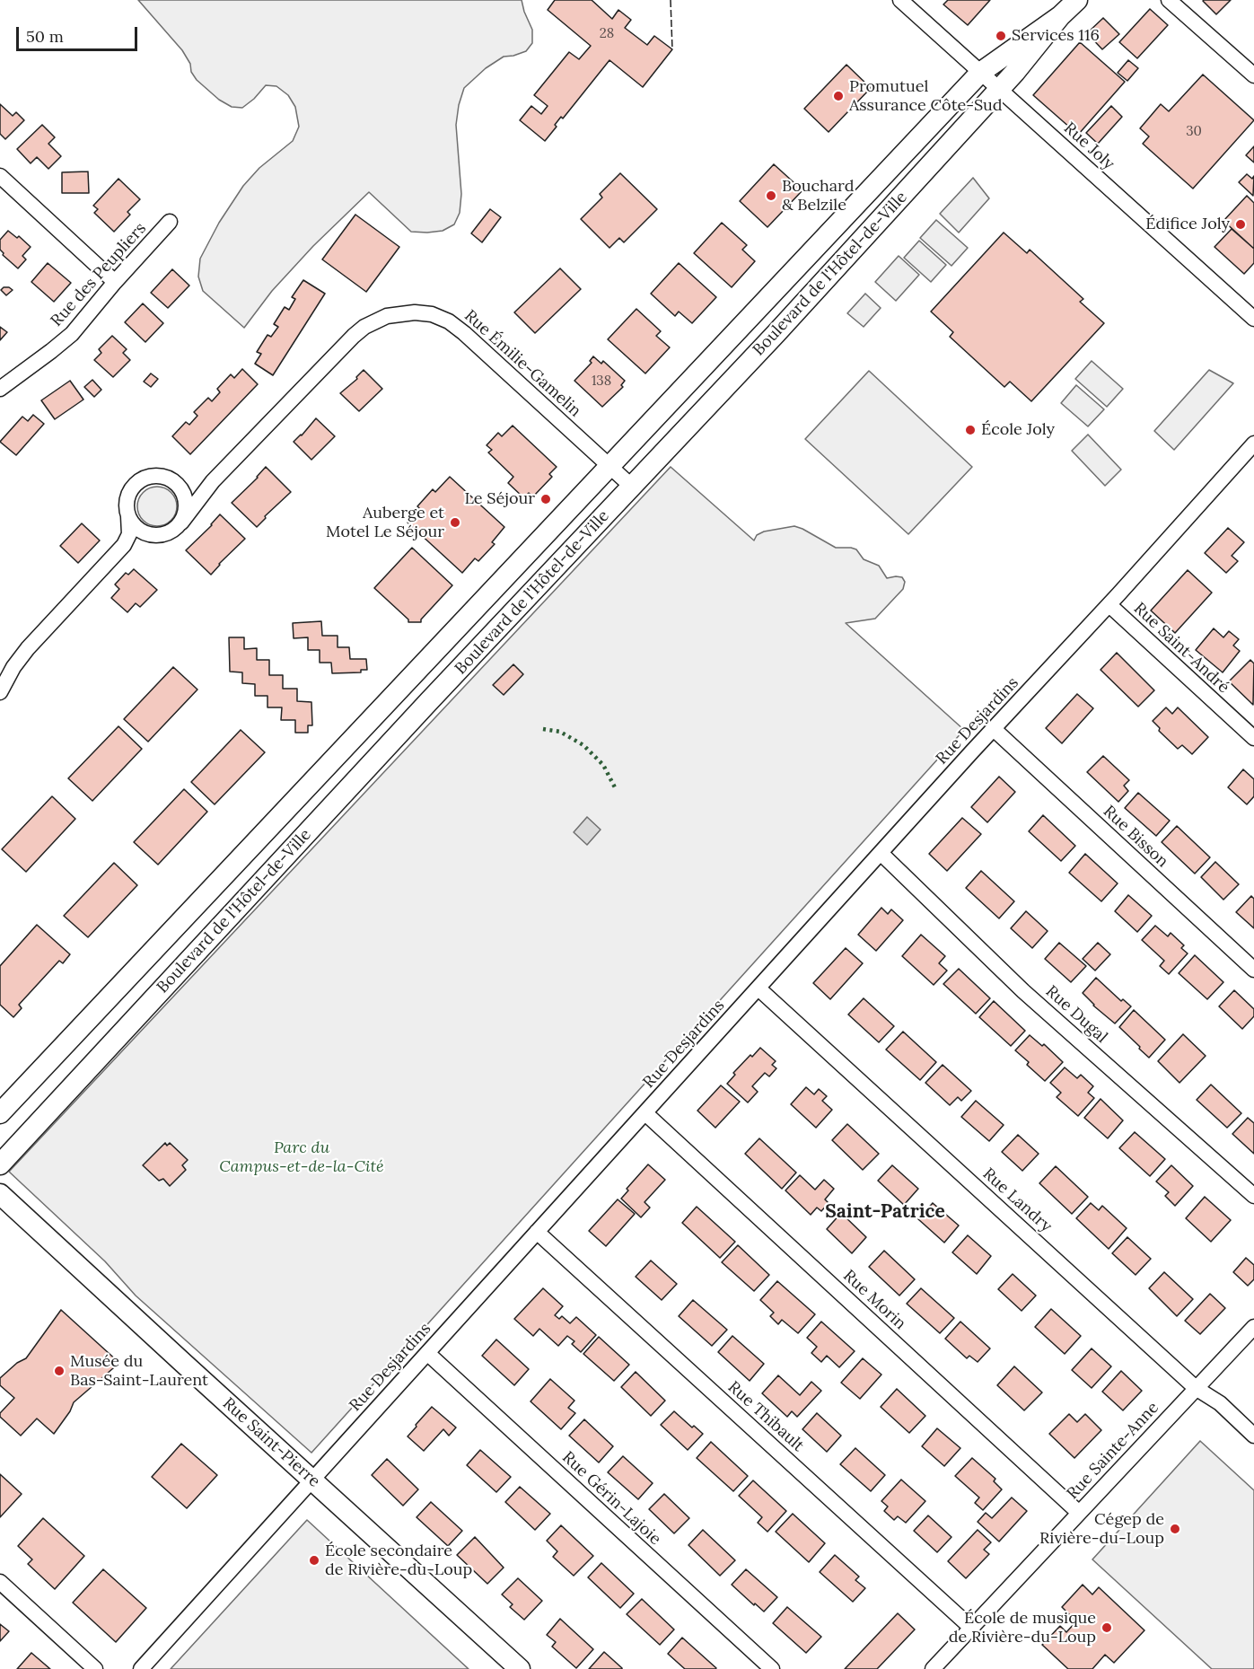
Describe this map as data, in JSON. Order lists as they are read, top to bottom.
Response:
{
  "streets": {
    "main road": ["Boulevard de l'Hôtel-de-Ville", "Rue Saint-Pierre"],
    "street": [
      "Rue Joly",
      "Rue des Peupliers",
      "Rue Émilie-Gamelin",
      "Rue Saint-André",
      "Rue Desjardins",
      "Rue Bisson",
      "Rue Dugal",
      "Rue Landry",
      "Rue Morin",
      "Rue Thibault",
      "Rue Sainte-Anne",
      "Rue Gérin-Lajoie"
    ]
  },
  "crossings": [
    ["Rue Joly", "Boulevard de l'Hôtel-de-Ville"],
    ["Boulevard de l'Hôtel-de-Ville", "Rue Émilie-Gamelin"],
    ["Rue Saint-André", "Rue Desjardins"],
    ["Rue Desjardins", "Rue Bisson"],
    ["Rue Desjardins", "Rue Dugal"],
    ["Rue Desjardins", "Rue Landry"],
    ["Rue Desjardins", "Rue Morin"],
    ["Rue Desjardins", "Rue Thibault"],
    ["Rue Desjardins", "Rue Saint-Pierre"],
    ["Rue Desjardins", "Rue Gérin-Lajoie"],
    ["Rue Landry", "Rue Sainte-Anne"],
    ["Rue Morin", "Rue Sainte-Anne"],
    ["Rue Thibault", "Rue Sainte-Anne"]
  ],
  "districts": ["Saint-Patrice"],
  "parks": ["Parc du Campus-et-de-la-Cité"],
  "places": [
    "Services 116",
    "Promutuel Assurance Côte-Sud",
    "Bouchard & Belzile",
    "Édifice Joly",
    "École Joly",
    "Le Séjour",
    "Auberge et Motel Le Séjour",
    "Musée du Bas-Saint-Laurent",
    "Cégep de Rivière-du-Loup",
    "École secondaire de Rivière-du-Loup",
    "École de musique de Rivière-du-Loup"
  ],
  "house_numbers": ["28", "30", "138"],
  "scale_bar": "50 m"
}
